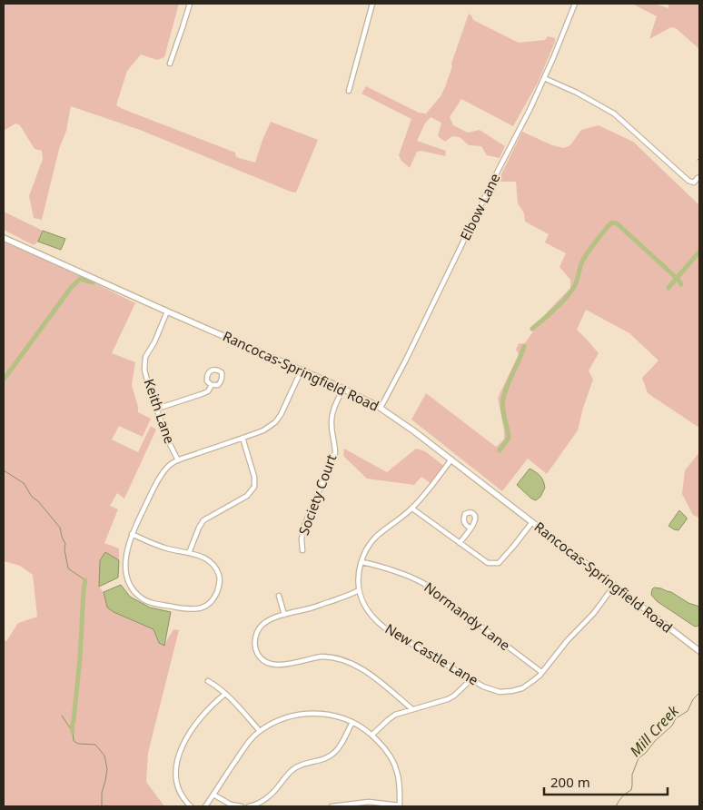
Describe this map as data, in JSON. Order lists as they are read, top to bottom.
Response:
{
  "streets": {
    "main road": ["Rancocas-Springfield Road"],
    "street": [
      "Elbow Lane",
      "Keith Lane",
      "Society Court",
      "Normandy Lane",
      "New Castle Lane"
    ]
  },
  "crossings": [
    ["Elbow Lane", "Rancocas-Springfield Road"],
    ["Rancocas-Springfield Road", "Keith Lane"],
    ["Rancocas-Springfield Road", "Society Court"],
    ["Rancocas-Springfield Road", "New Castle Lane"],
    ["Normandy Lane", "New Castle Lane"]
  ],
  "water": ["Mill Creek"],
  "scale_bar": "200 m"
}
